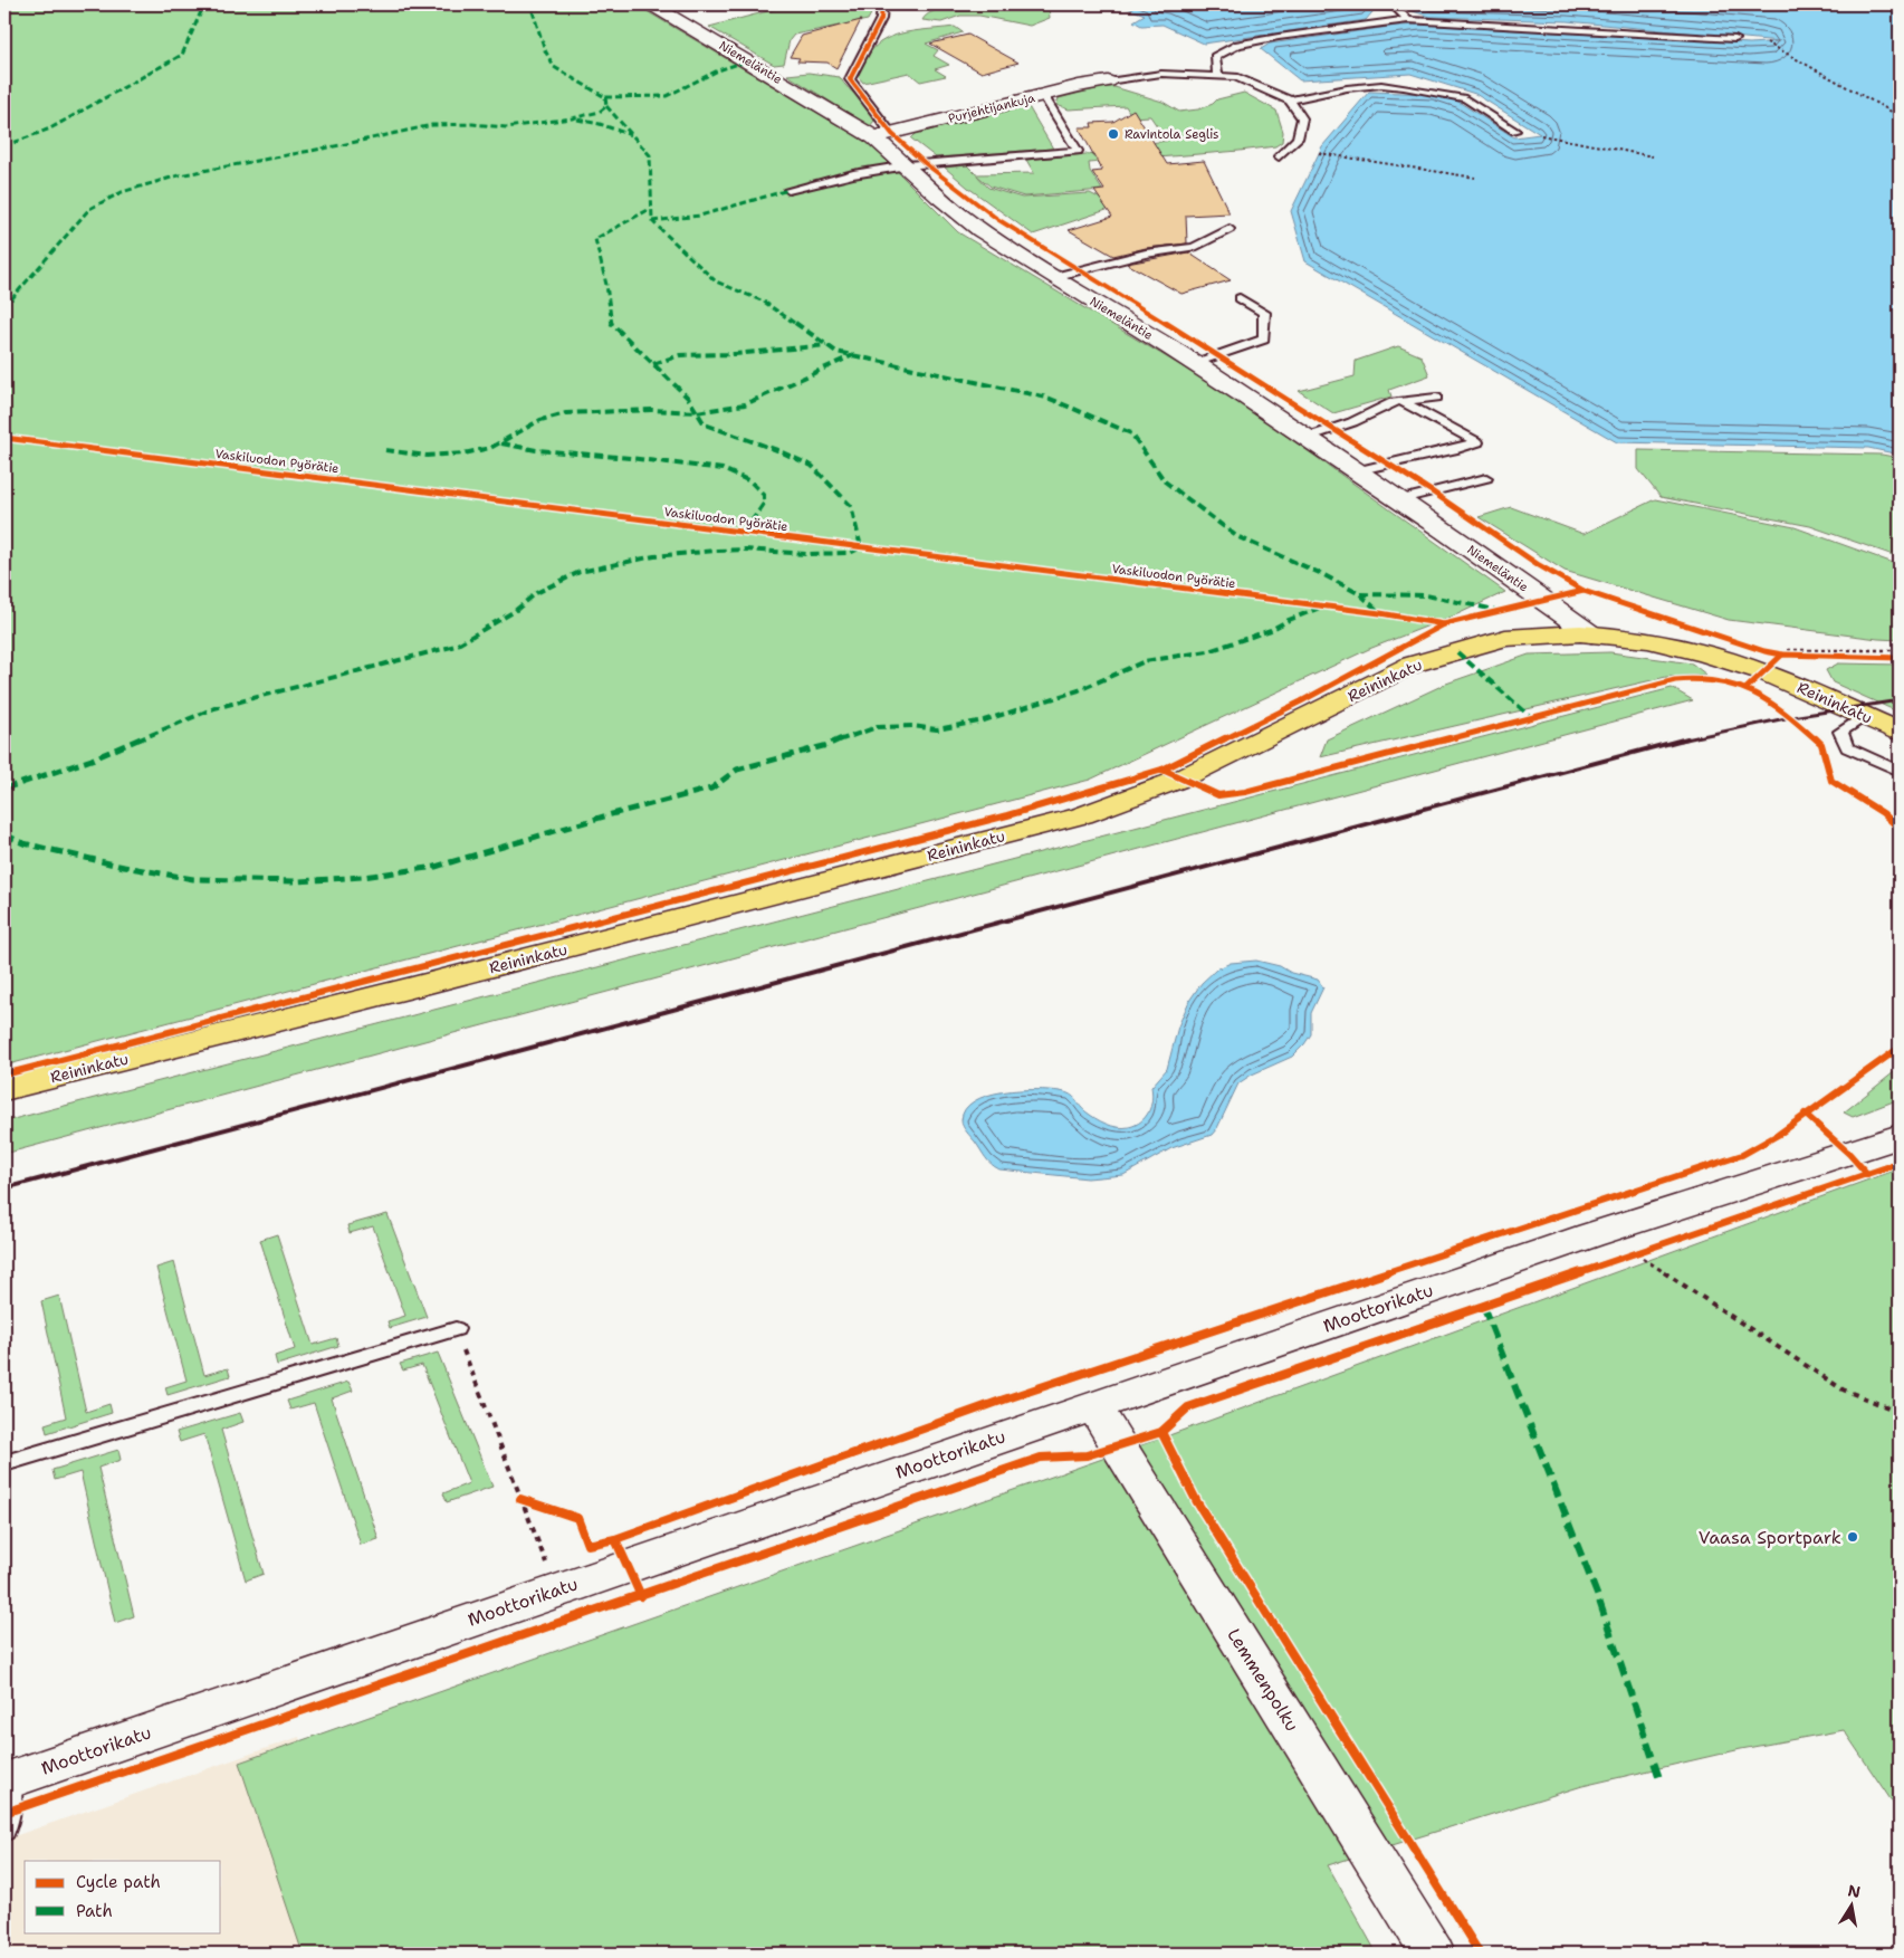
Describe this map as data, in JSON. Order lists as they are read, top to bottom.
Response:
{
  "streets": {
    "main road": ["Reininkatu"],
    "street": [
      "Niemeläntie",
      "Purjehtijankuja",
      "Moottorikatu",
      "Lemmenpolku"
    ],
    "cycle path": ["Vaskiluodon Pyörätie"]
  },
  "crossings": [
    ["Niemeläntie", "Purjehtijankuja"],
    ["Niemeläntie", "Reininkatu"],
    ["Moottorikatu", "Lemmenpolku"]
  ],
  "places": ["Ravintola Seglis", "Vaasa Sportpark"],
  "legend": ["Cycle path", "Path"],
  "north": "top"
}
